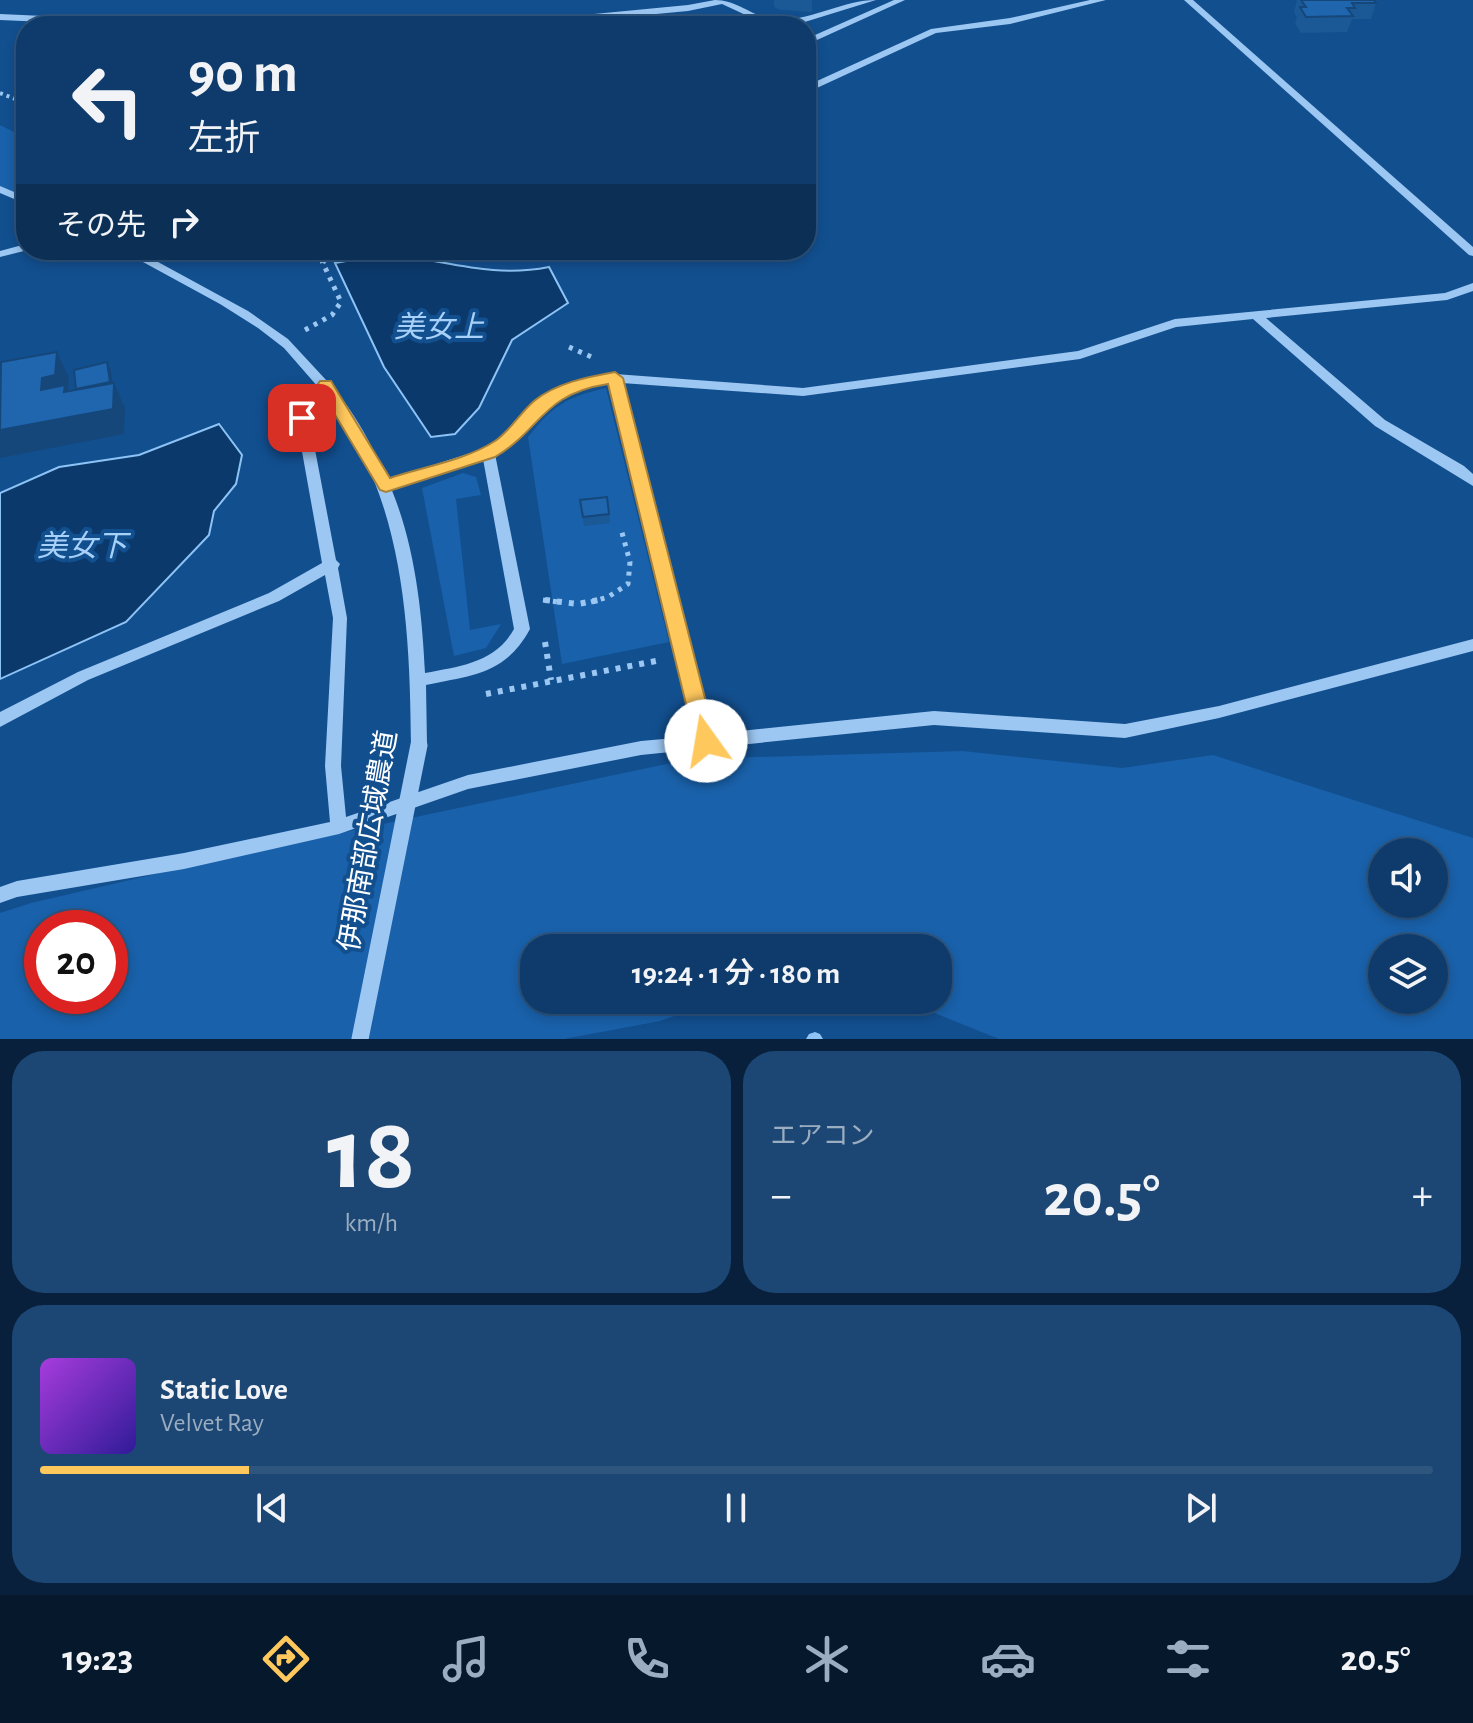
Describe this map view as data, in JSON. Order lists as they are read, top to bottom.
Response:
{
  "streets": {
    "street": ["伊那南部広域農道"]
  },
  "water": ["美女上", "美女下"],
  "page": {
    "turn": ["90 m", "左折"],
    "then": "その先",
    "limit": "20",
    "trip": "19:24 · 1 分 · 180 m",
    "tile": [
      ["18", "km/h"],
      "エアコン"
    ],
    "heat": ["−", "20.5°", "+"],
    "song": ["Static Love", "Velvet Ray"],
    "tabs": ["19:23", "20.5°"]
  }
}
